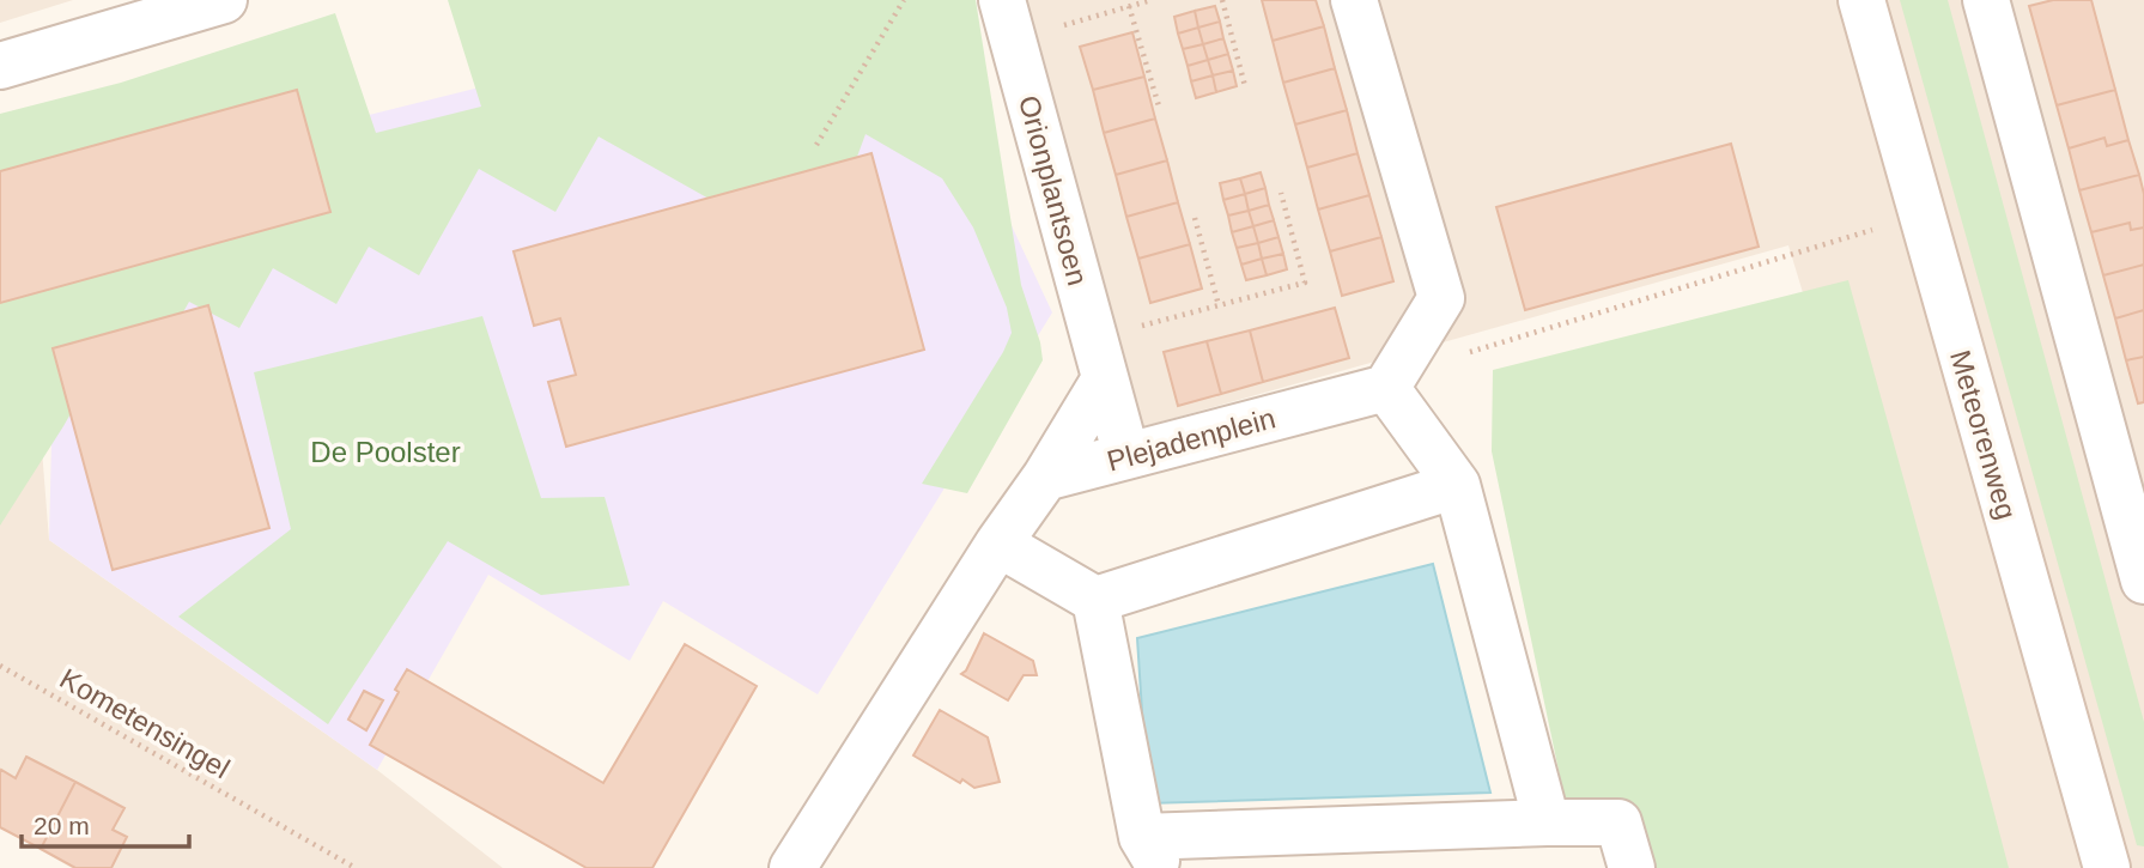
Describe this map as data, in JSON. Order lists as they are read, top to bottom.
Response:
{
  "streets": {
    "street": ["Orionplantsoen", "Meteorenweg", "Plejadenplein"],
    "path": ["Kometensingel"]
  },
  "crossings": [
    ["Orionplantsoen", "Plejadenplein"]
  ],
  "parks": ["De Poolster"],
  "scale_bar": "20 m"
}
